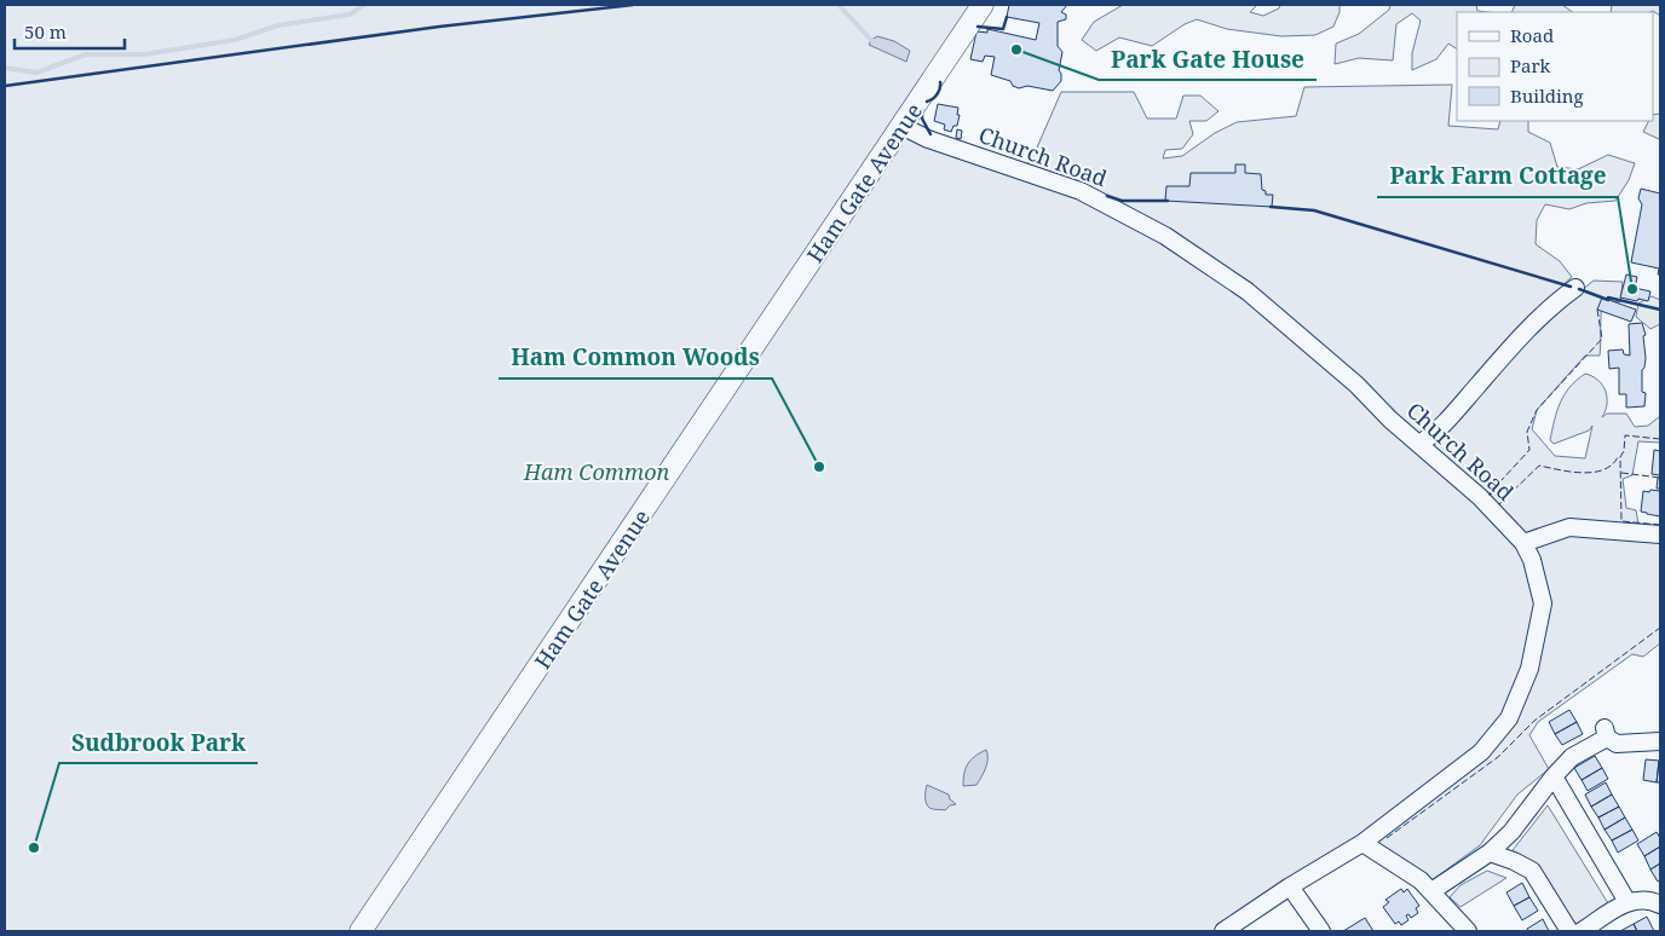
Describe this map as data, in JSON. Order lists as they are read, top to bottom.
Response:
{
  "streets": {
    "main road": ["Ham Gate Avenue"],
    "street": ["Church Road"]
  },
  "crossings": [
    ["Church Road", "Ham Gate Avenue"]
  ],
  "parks": ["Ham Common"],
  "places": [
    "Park Gate House",
    "Park Farm Cottage",
    "Ham Common Woods",
    "Sudbrook Park"
  ],
  "legend": ["Road", "Park", "Building"],
  "scale_bar": "50 m"
}
